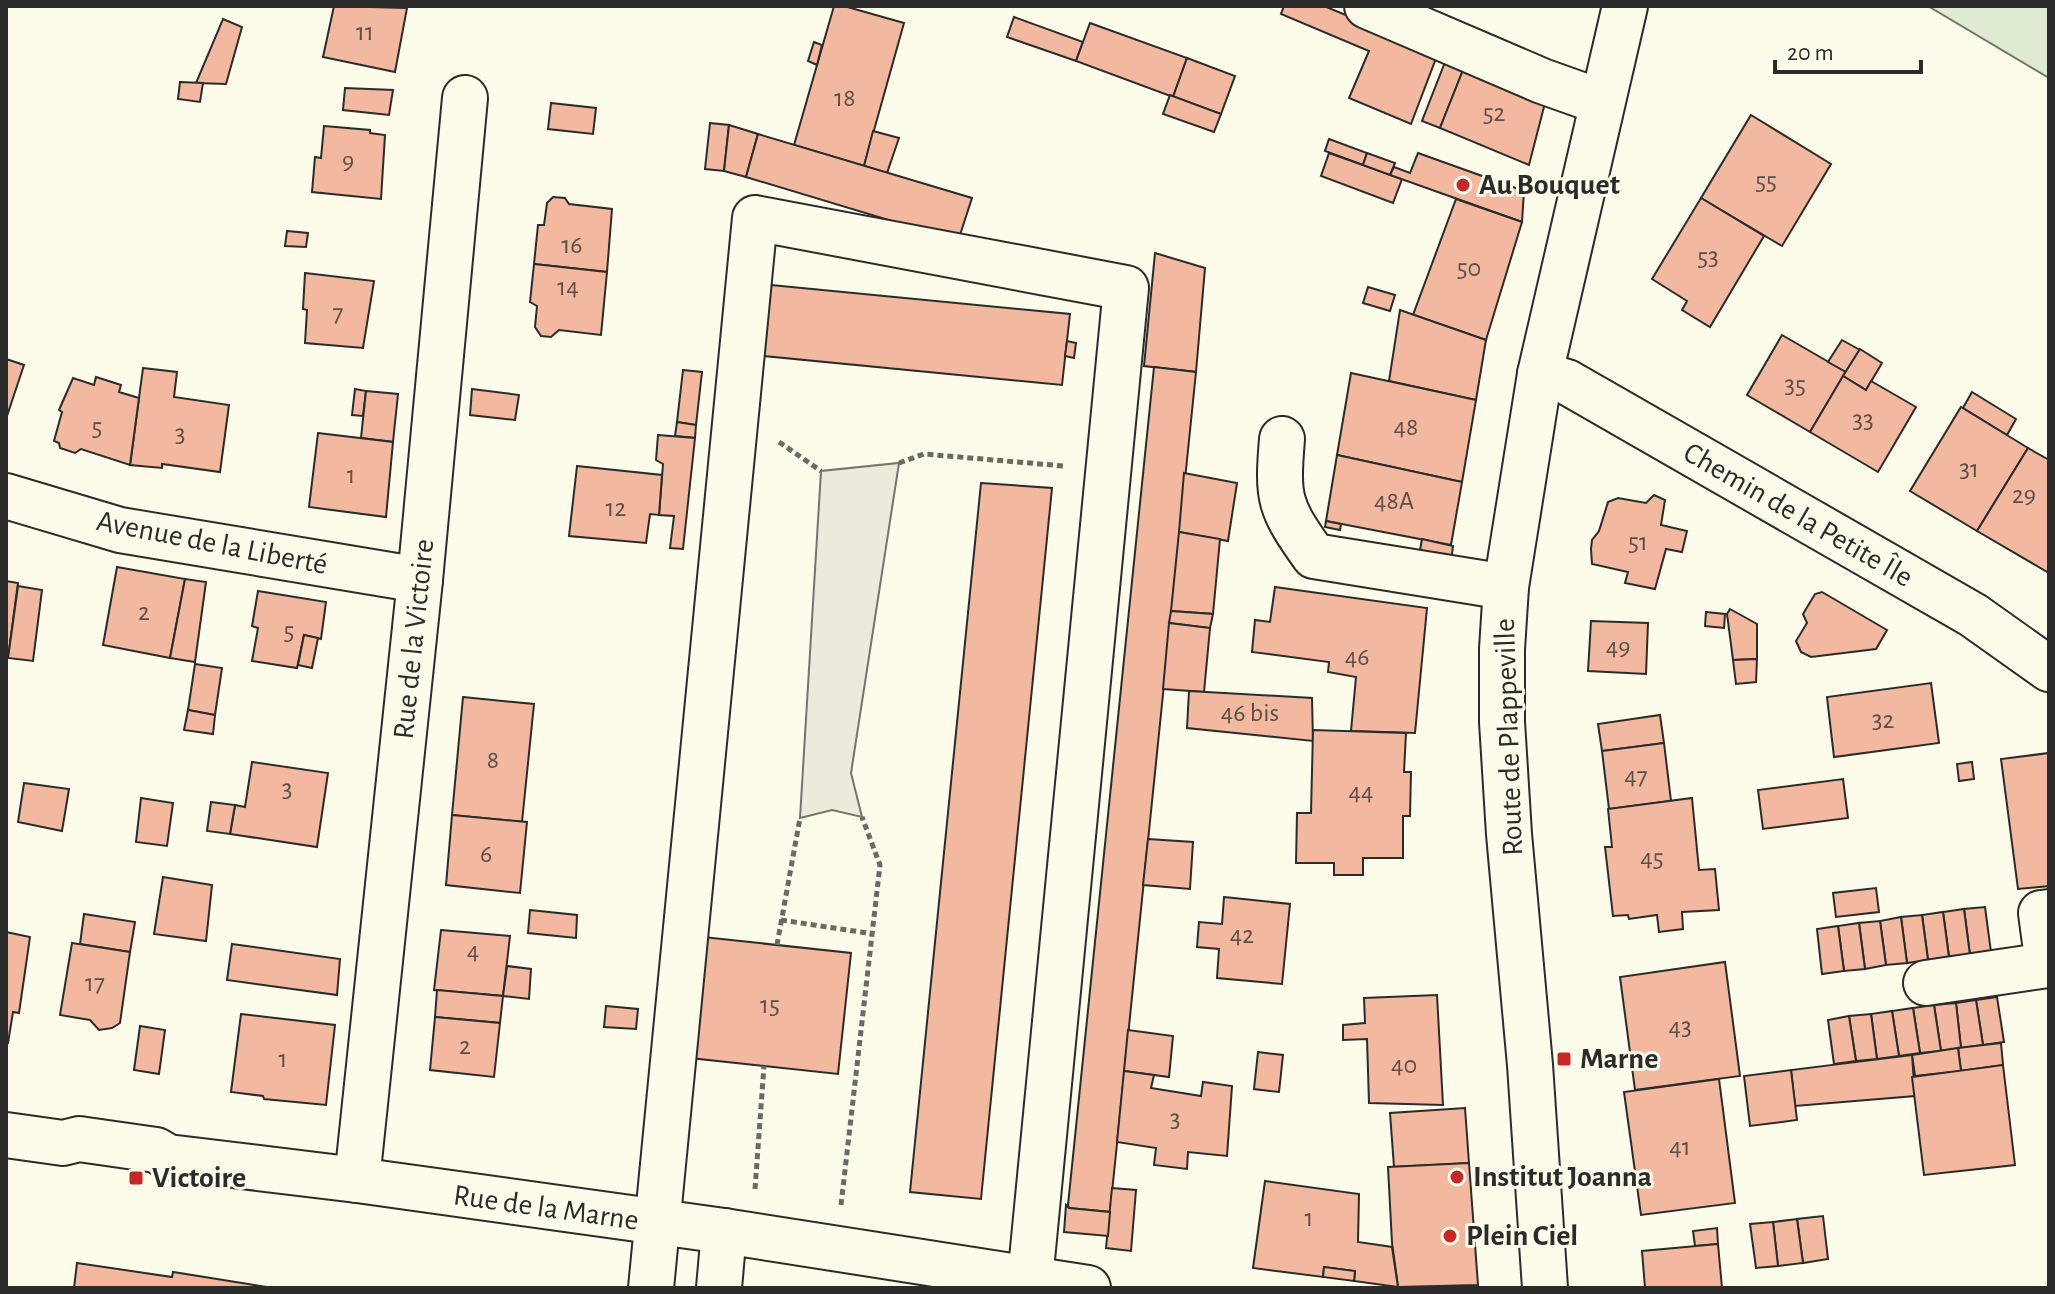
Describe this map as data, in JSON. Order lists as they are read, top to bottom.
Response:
{
  "streets": {
    "street": [
      "Chemin de la Petite Île",
      "Avenue de la Liberté",
      "Rue de la Victoire",
      "Route de Plappeville",
      "Rue de la Marne"
    ]
  },
  "crossings": [
    ["Chemin de la Petite Île", "Route de Plappeville"],
    ["Avenue de la Liberté", "Rue de la Victoire"],
    ["Rue de la Victoire", "Rue de la Marne"]
  ],
  "places": {
    "other": ["Au Bouquet", "Institut Joanna", "Plein Ciel"],
    "transit": ["Marne", "Victoire"]
  },
  "house_numbers": [
    "11",
    "18",
    "52",
    "9",
    "55",
    "16",
    "53",
    "50",
    "14",
    "7",
    "35",
    "33",
    "5",
    "48",
    "3",
    "31",
    "1",
    "29",
    "48A",
    "12",
    "51",
    "2",
    "5",
    "49",
    "46",
    "46 bis",
    "32",
    "8",
    "47",
    "3",
    "44",
    "6",
    "45",
    "42",
    "4",
    "17",
    "15",
    "43",
    "2",
    "1",
    "40",
    "3",
    "41",
    "1"
  ],
  "scale_bar": "20 m"
}
